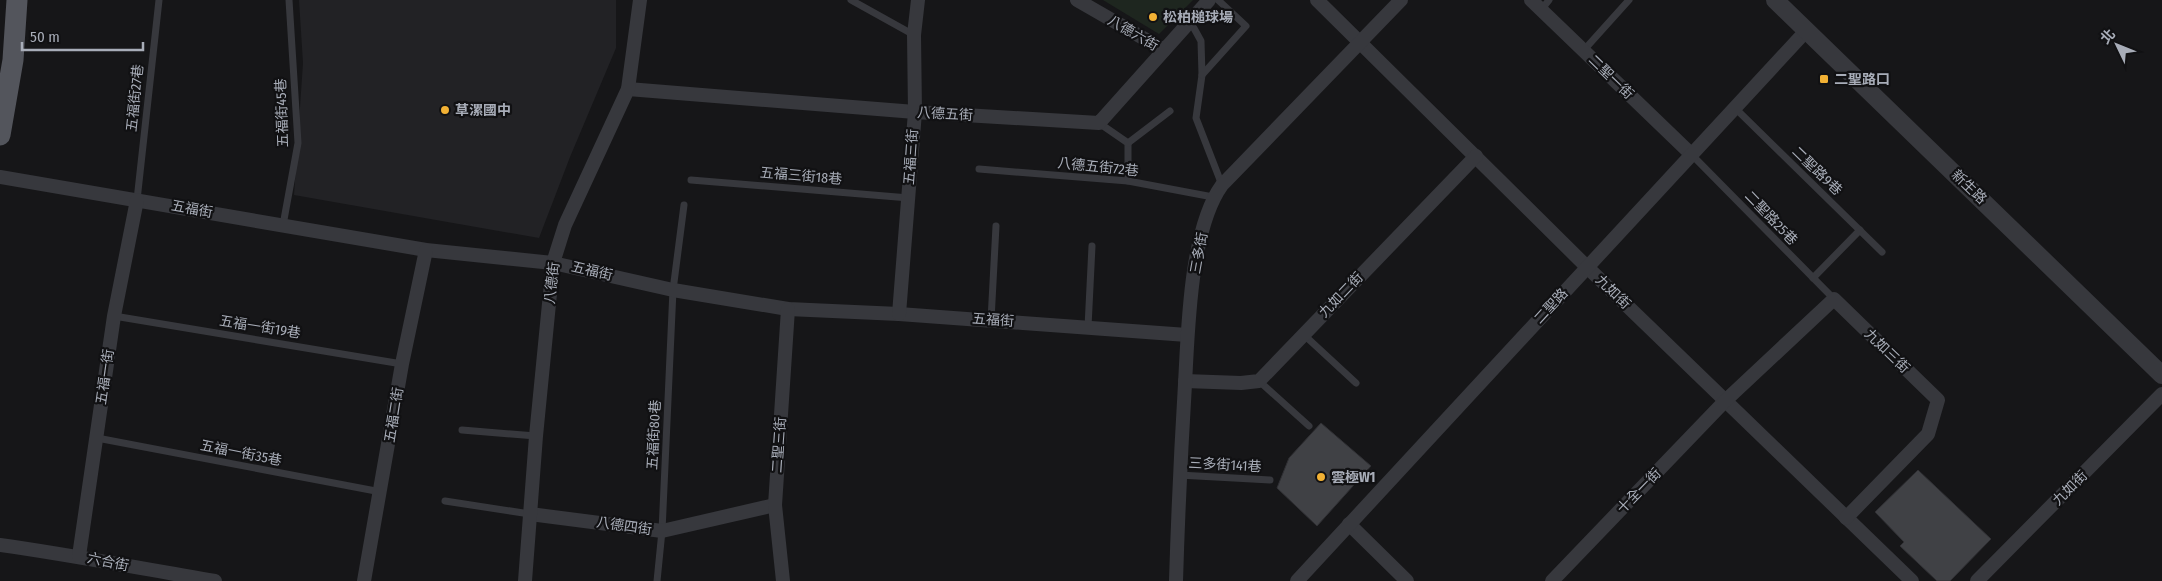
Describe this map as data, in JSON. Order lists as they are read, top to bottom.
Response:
{
  "streets": {
    "street": [
      "八德六街",
      "二聖一街",
      "八德五街",
      "五福三街",
      "新生路",
      "五福街",
      "三多街",
      "八德街",
      "九如街",
      "九如二街",
      "二聖路",
      "九如三街",
      "五福一街",
      "五福二街",
      "二聖三街",
      "十全一街",
      "八德四街",
      "六合街"
    ],
    "lane": [
      "五福街27巷",
      "五福街45巷",
      "八德五街72巷",
      "二聖路9巷",
      "五福三街18巷",
      "二聖路25巷",
      "五福一街19巷",
      "五福街80巷",
      "五福一街35巷",
      "三多街141巷"
    ]
  },
  "crossings": [
    ["二聖一街", "二聖路25巷"],
    ["二聖一街", "二聖路"],
    ["五福街27巷", "五福街"],
    ["五福街27巷", "五福一街"],
    ["五福街45巷", "五福街"],
    ["八德五街", "五福三街"],
    ["八德五街", "八德街"],
    ["五福三街", "五福三街18巷"],
    ["五福三街", "五福街"],
    ["八德五街72巷", "三多街"],
    ["二聖路9巷", "二聖路"],
    ["新生路", "二聖路"],
    ["五福街", "三多街"],
    ["五福街", "八德街"],
    ["五福街", "五福一街"],
    ["五福街", "五福二街"],
    ["五福街", "五福街80巷"],
    ["五福街", "二聖三街"],
    ["二聖路25巷", "二聖路"],
    ["二聖路25巷", "九如三街"],
    ["三多街", "九如街"],
    ["三多街", "三多街141巷"],
    ["八德街", "八德四街"],
    ["九如街", "九如二街"],
    ["九如街", "二聖路"],
    ["九如街", "九如三街"],
    ["九如街", "十全一街"],
    ["五福一街19巷", "五福一街"],
    ["五福一街19巷", "五福二街"],
    ["五福一街", "五福一街35巷"],
    ["五福一街", "六合街"],
    ["五福二街", "五福一街35巷"],
    ["五福街80巷", "八德四街"],
    ["二聖三街", "八德四街"]
  ],
  "places": {
    "other": ["松柏槌球場", "草漯國中", "雲極W1"],
    "transit": ["二聖路口"]
  },
  "scale_bar": "50 m",
  "north": "top left"
}
